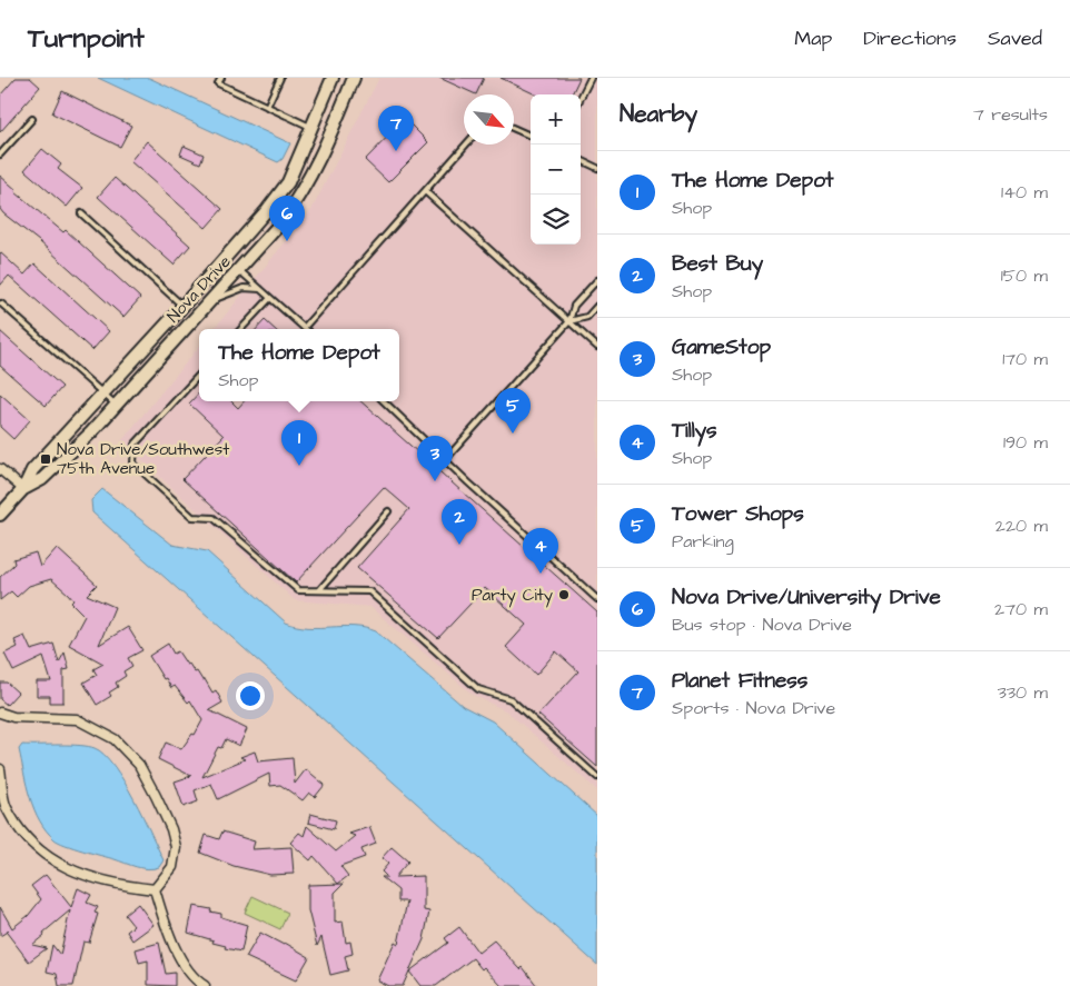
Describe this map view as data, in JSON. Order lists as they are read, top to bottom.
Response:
{
  "streets": {
    "street": ["Nova Drive"]
  },
  "places": {
    "transit": ["Nova Drive/Southwest 75th Avenue"],
    "other": ["Party City"]
  },
  "north": "bottom right",
  "page": {
    "header": "Turnpoint",
    "nav": ["Map", "Directions", "Saved"],
    "heading": ["Nearby", "7 results"],
    "map_buttons": ["+", "−"],
    "pins": [
      "7",
      "6",
      "5",
      "1",
      "3",
      "2",
      "4"
    ],
    "list": [
      {
        "mark": "1",
        "name": "The Home Depot",
        "note": "Shop",
        "value": "140 m"
      },
      {
        "mark": "2",
        "name": "Best Buy",
        "note": "Shop",
        "value": "150 m"
      },
      {
        "mark": "3",
        "name": "GameStop",
        "note": "Shop",
        "value": "170 m"
      },
      {
        "mark": "4",
        "name": "Tillys",
        "note": "Shop",
        "value": "190 m"
      },
      {
        "mark": "5",
        "name": "Tower Shops",
        "note": "Parking",
        "value": "220 m"
      },
      {
        "mark": "6",
        "name": "Nova Drive/University Drive",
        "note": "Bus stop · Nova Drive",
        "value": "270 m"
      },
      {
        "mark": "7",
        "name": "Planet Fitness",
        "note": "Sports · Nova Drive",
        "value": "330 m"
      }
    ],
    "popup": ["The Home Depot", "Shop"]
  }
}
